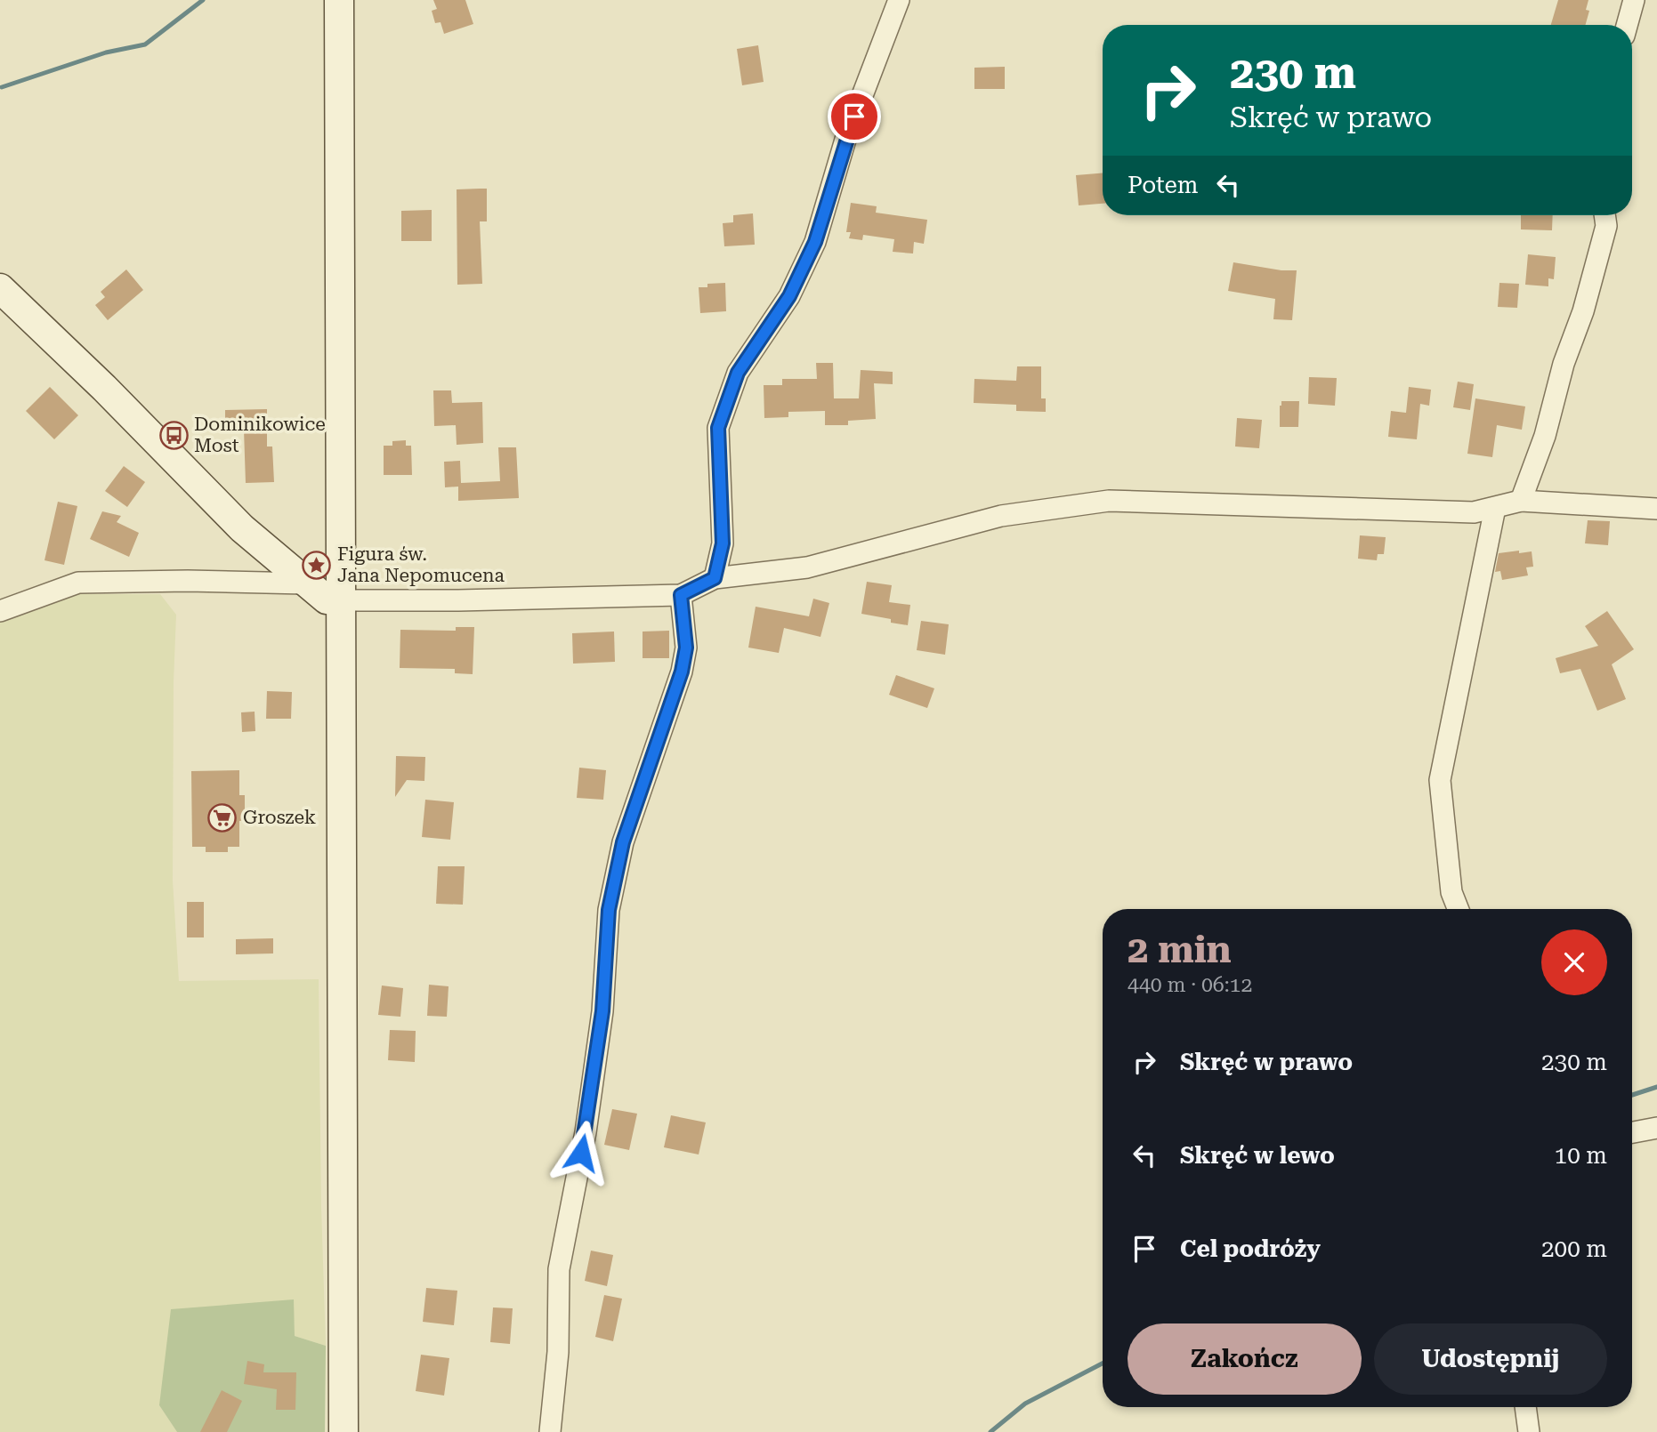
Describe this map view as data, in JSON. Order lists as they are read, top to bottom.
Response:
{
  "places": {
    "bus stop": ["Dominikowice Most"],
    "place": ["Figura św. Jana Nepomucena"],
    "supermarket": ["Groszek"]
  },
  "page": {
    "turn": ["230 m", "Skręć w prawo"],
    "then": "Potem",
    "heading": ["2 min", "440 m · 06:12"],
    "list": [
      {
        "name": "Skręć w prawo",
        "value": "230 m"
      },
      {
        "name": "Skręć w lewo",
        "value": "10 m"
      },
      {
        "name": "Cel podróży",
        "value": "200 m"
      }
    ],
    "buttons": ["Zakończ", "Udostępnij"]
  }
}
